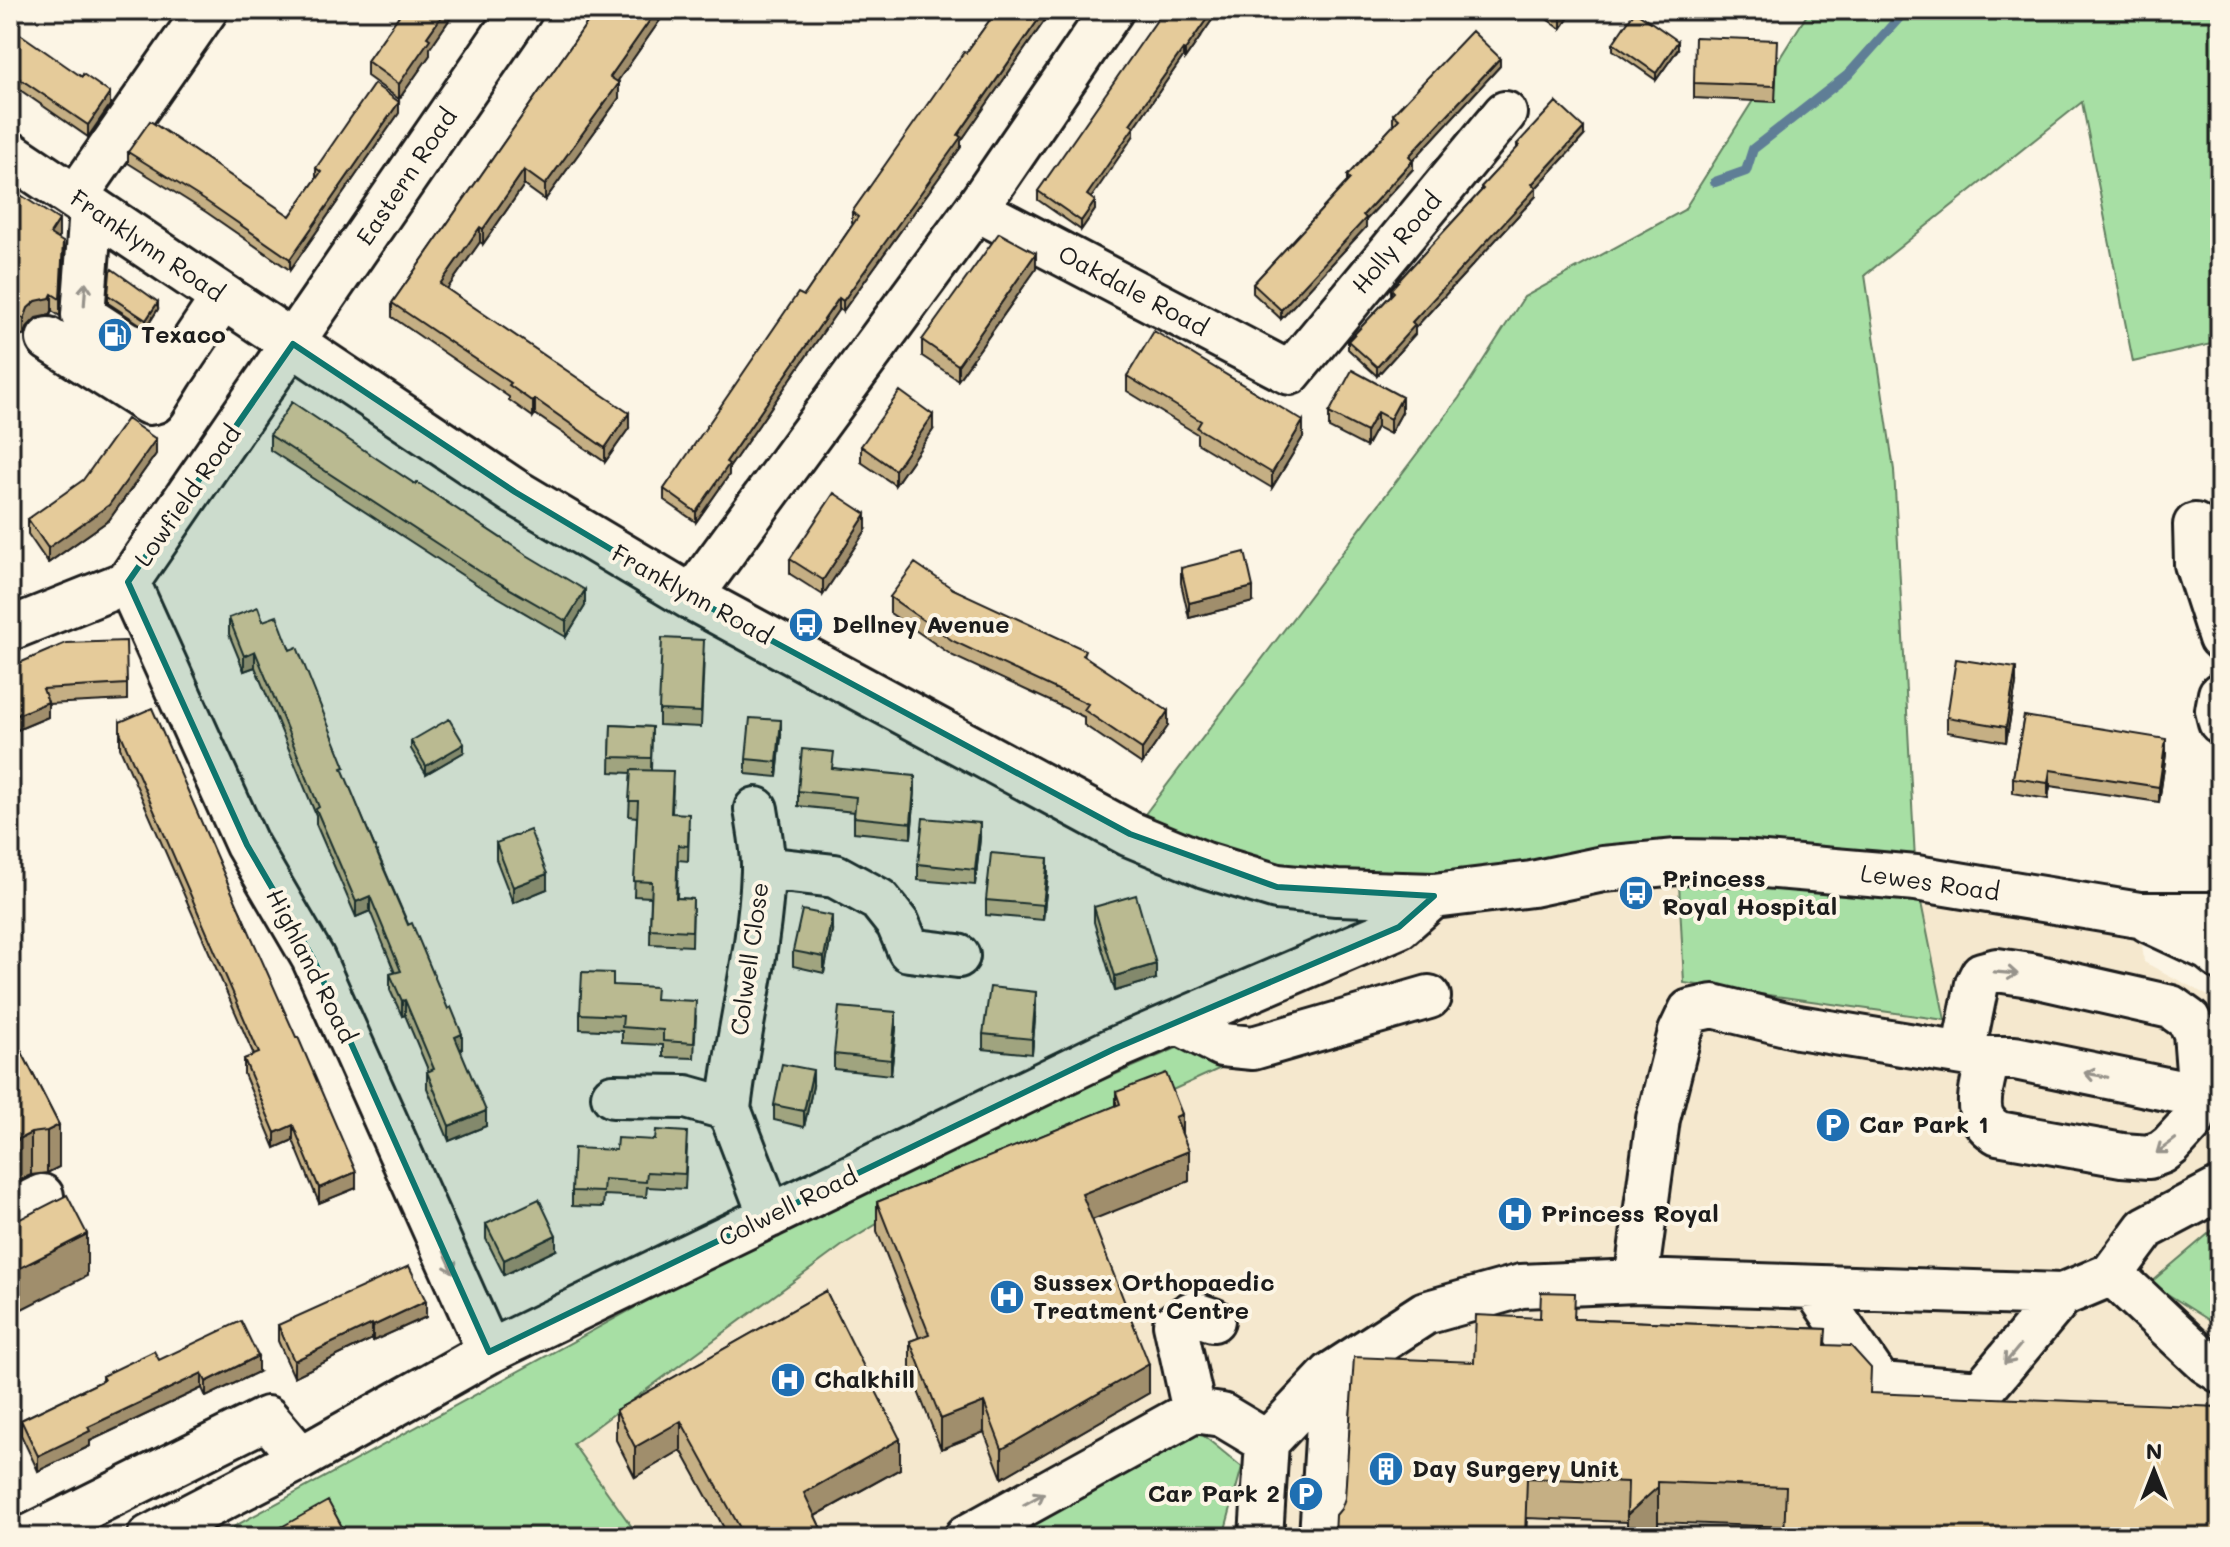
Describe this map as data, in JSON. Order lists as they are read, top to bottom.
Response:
{
  "streets": {
    "main road": ["Franklynn Road", "Lewes Road"],
    "street": [
      "Eastern Road",
      "Holly Road",
      "Oakdale Road",
      "Lowfield Road",
      "Colwell Close",
      "Highland Road",
      "Colwell Road"
    ]
  },
  "crossings": [
    ["Eastern Road", "Franklynn Road"],
    ["Eastern Road", "Lowfield Road"],
    ["Holly Road", "Oakdale Road"],
    ["Franklynn Road", "Lowfield Road"],
    ["Franklynn Road", "Lewes Road"],
    ["Franklynn Road", "Colwell Road"],
    ["Lowfield Road", "Highland Road"],
    ["Lewes Road", "Colwell Road"],
    ["Colwell Close", "Colwell Road"],
    ["Highland Road", "Colwell Road"]
  ],
  "one_way": ["Highland Road"],
  "places": {
    "fuel station": ["Texaco"],
    "bus stop": ["Dellney Avenue", "Princess Royal Hospital"],
    "parking": ["Car Park 1", "Car Park 2"],
    "hospital": ["Princess Royal", "Sussex Orthopaedic Treatment Centre", "Chalkhill"],
    "building": ["Day Surgery Unit"]
  },
  "north": "top"
}
